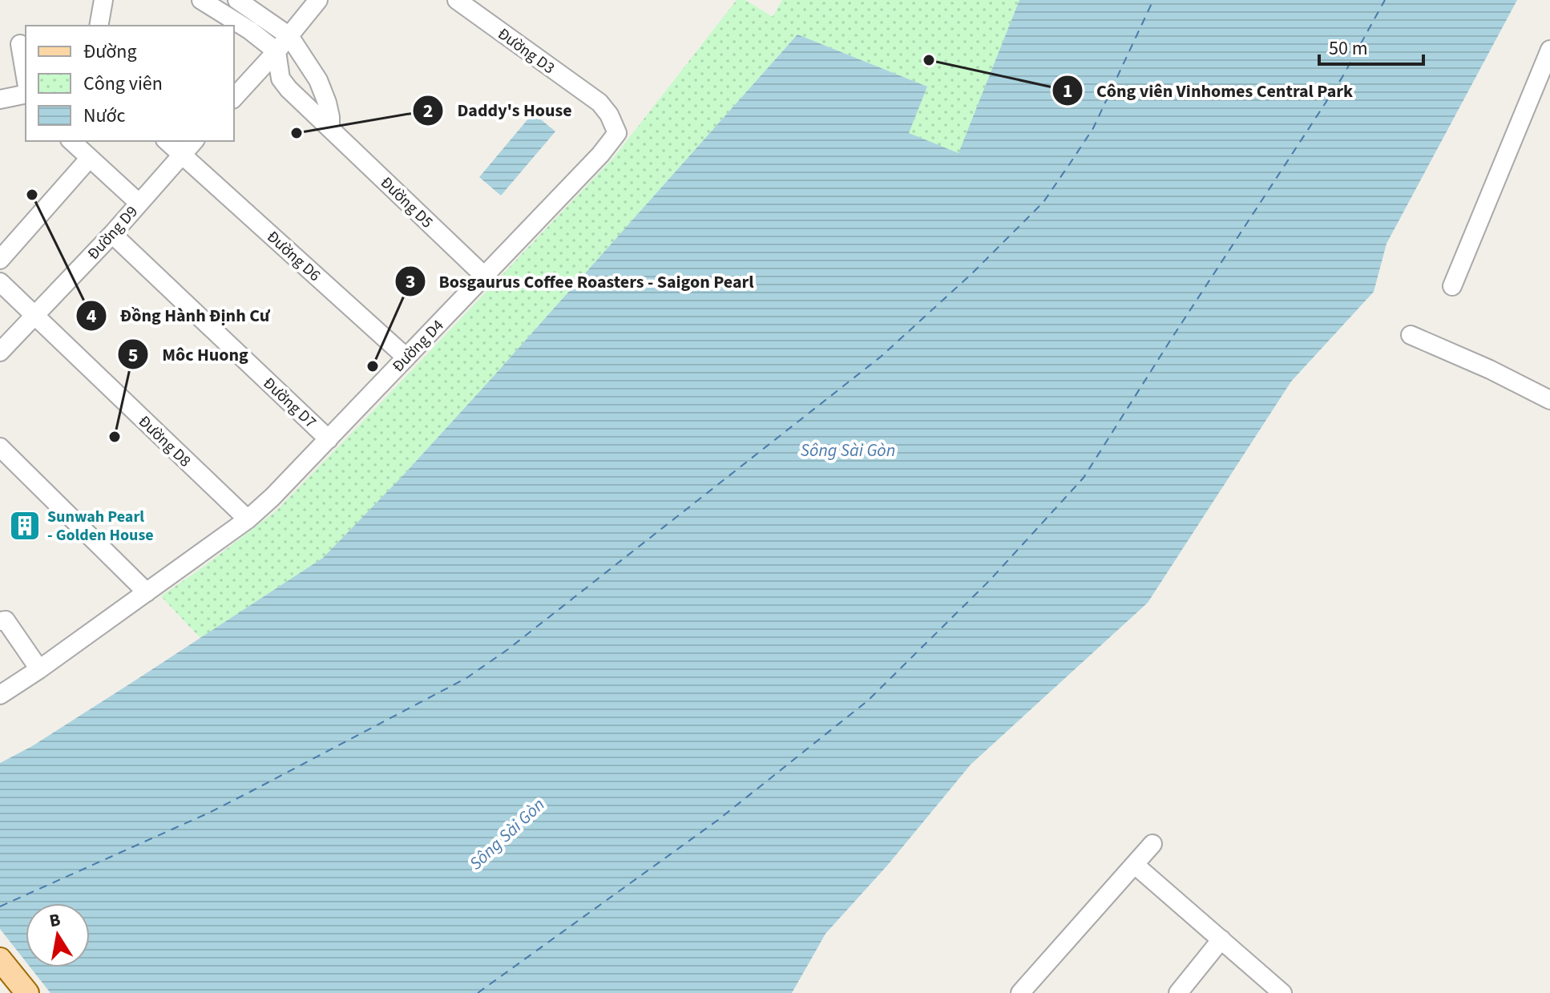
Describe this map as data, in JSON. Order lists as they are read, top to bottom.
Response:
{
  "streets": {
    "street": [
      "Đường D3",
      "Đường D5",
      "Đường D9",
      "Đường D6",
      "Đường D4",
      "Đường D7",
      "Đường D8"
    ]
  },
  "crossings": [
    ["Đường D3", "Đường D4"],
    ["Đường D5", "Đường D4"],
    ["Đường D9", "Đường D6"],
    ["Đường D9", "Đường D7"],
    ["Đường D9", "Đường D8"],
    ["Đường D6", "Đường D4"],
    ["Đường D4", "Đường D7"],
    ["Đường D4", "Đường D8"]
  ],
  "water": ["Sông Sài Gòn"],
  "places": {
    "other": [
      "Công viên Vinhomes Central Park",
      "Daddy's House",
      "Đồng Hành Định Cư",
      "Bosgaurus Coffee Roasters - Saigon Pearl",
      "Môc Huong"
    ],
    "building": ["Sunwah Pearl - Golden House"]
  },
  "legend": ["Đường", "Công viên", "Nước"],
  "scale_bar": "50 m",
  "north": "top"
}
